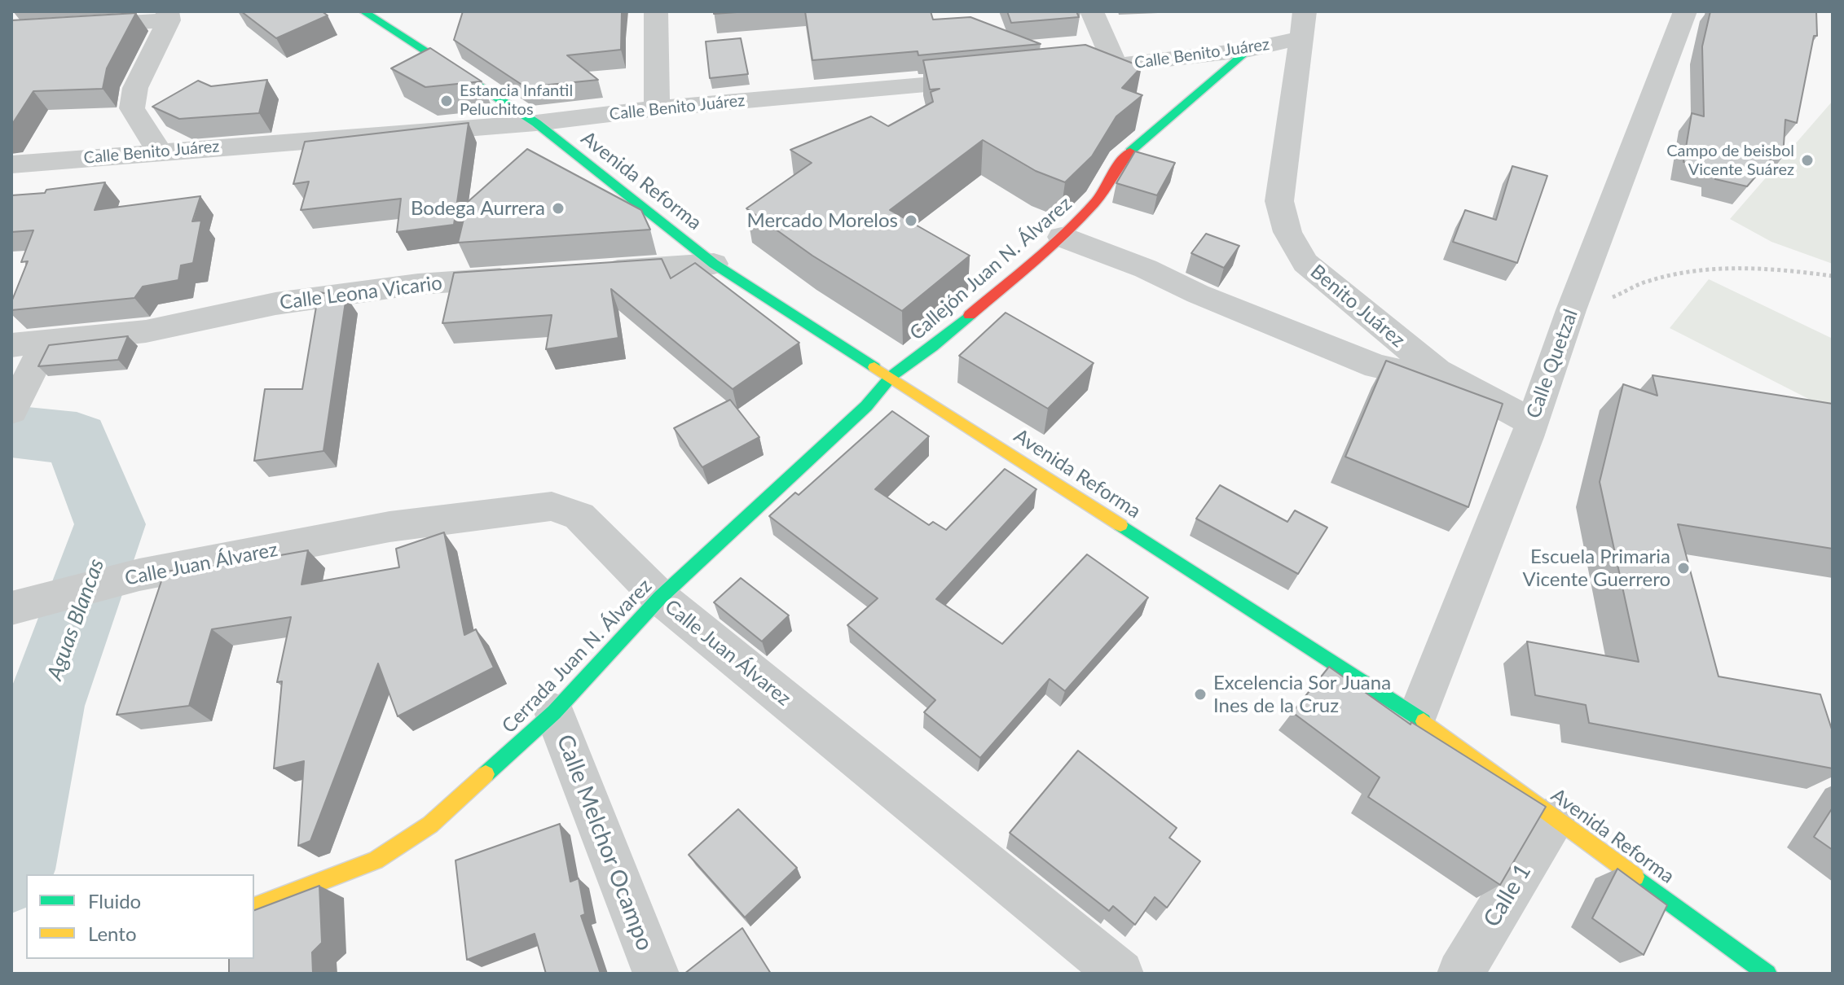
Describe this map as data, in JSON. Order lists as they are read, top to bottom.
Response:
{
  "streets": {
    "street": [
      "Calle Benito Juárez",
      "Avenida Reforma",
      "Callejón Juan N. Álvarez",
      "Calle Leona Vicario",
      "Benito Juárez",
      "Calle Quetzal",
      "Calle Juan Álvarez",
      "Cerrada Juan N. Álvarez",
      "Calle Melchor Ocampo",
      "Calle 1"
    ]
  },
  "crossings": [
    ["Calle Benito Juárez", "Avenida Reforma"],
    ["Calle Benito Juárez", "Callejón Juan N. Álvarez"],
    ["Calle Benito Juárez", "Benito Juárez"],
    ["Avenida Reforma", "Callejón Juan N. Álvarez"],
    ["Avenida Reforma", "Calle Quetzal"],
    ["Avenida Reforma", "Cerrada Juan N. Álvarez"],
    ["Avenida Reforma", "Calle 1"],
    ["Callejón Juan N. Álvarez", "Cerrada Juan N. Álvarez"],
    ["Benito Juárez", "Calle Quetzal"],
    ["Calle Juan Álvarez", "Cerrada Juan N. Álvarez"],
    ["Cerrada Juan N. Álvarez", "Calle Melchor Ocampo"]
  ],
  "water": ["Aguas Blancas"],
  "places": [
    "Estancia Infantil Peluchitos",
    "Campo de beisbol Vicente Suárez",
    "Bodega Aurrera",
    "Mercado Morelos",
    "Escuela Primaria Vicente Guerrero",
    "Excelencia Sor Juana Ines de la Cruz"
  ],
  "legend": ["Fluido", "Lento"]
}
